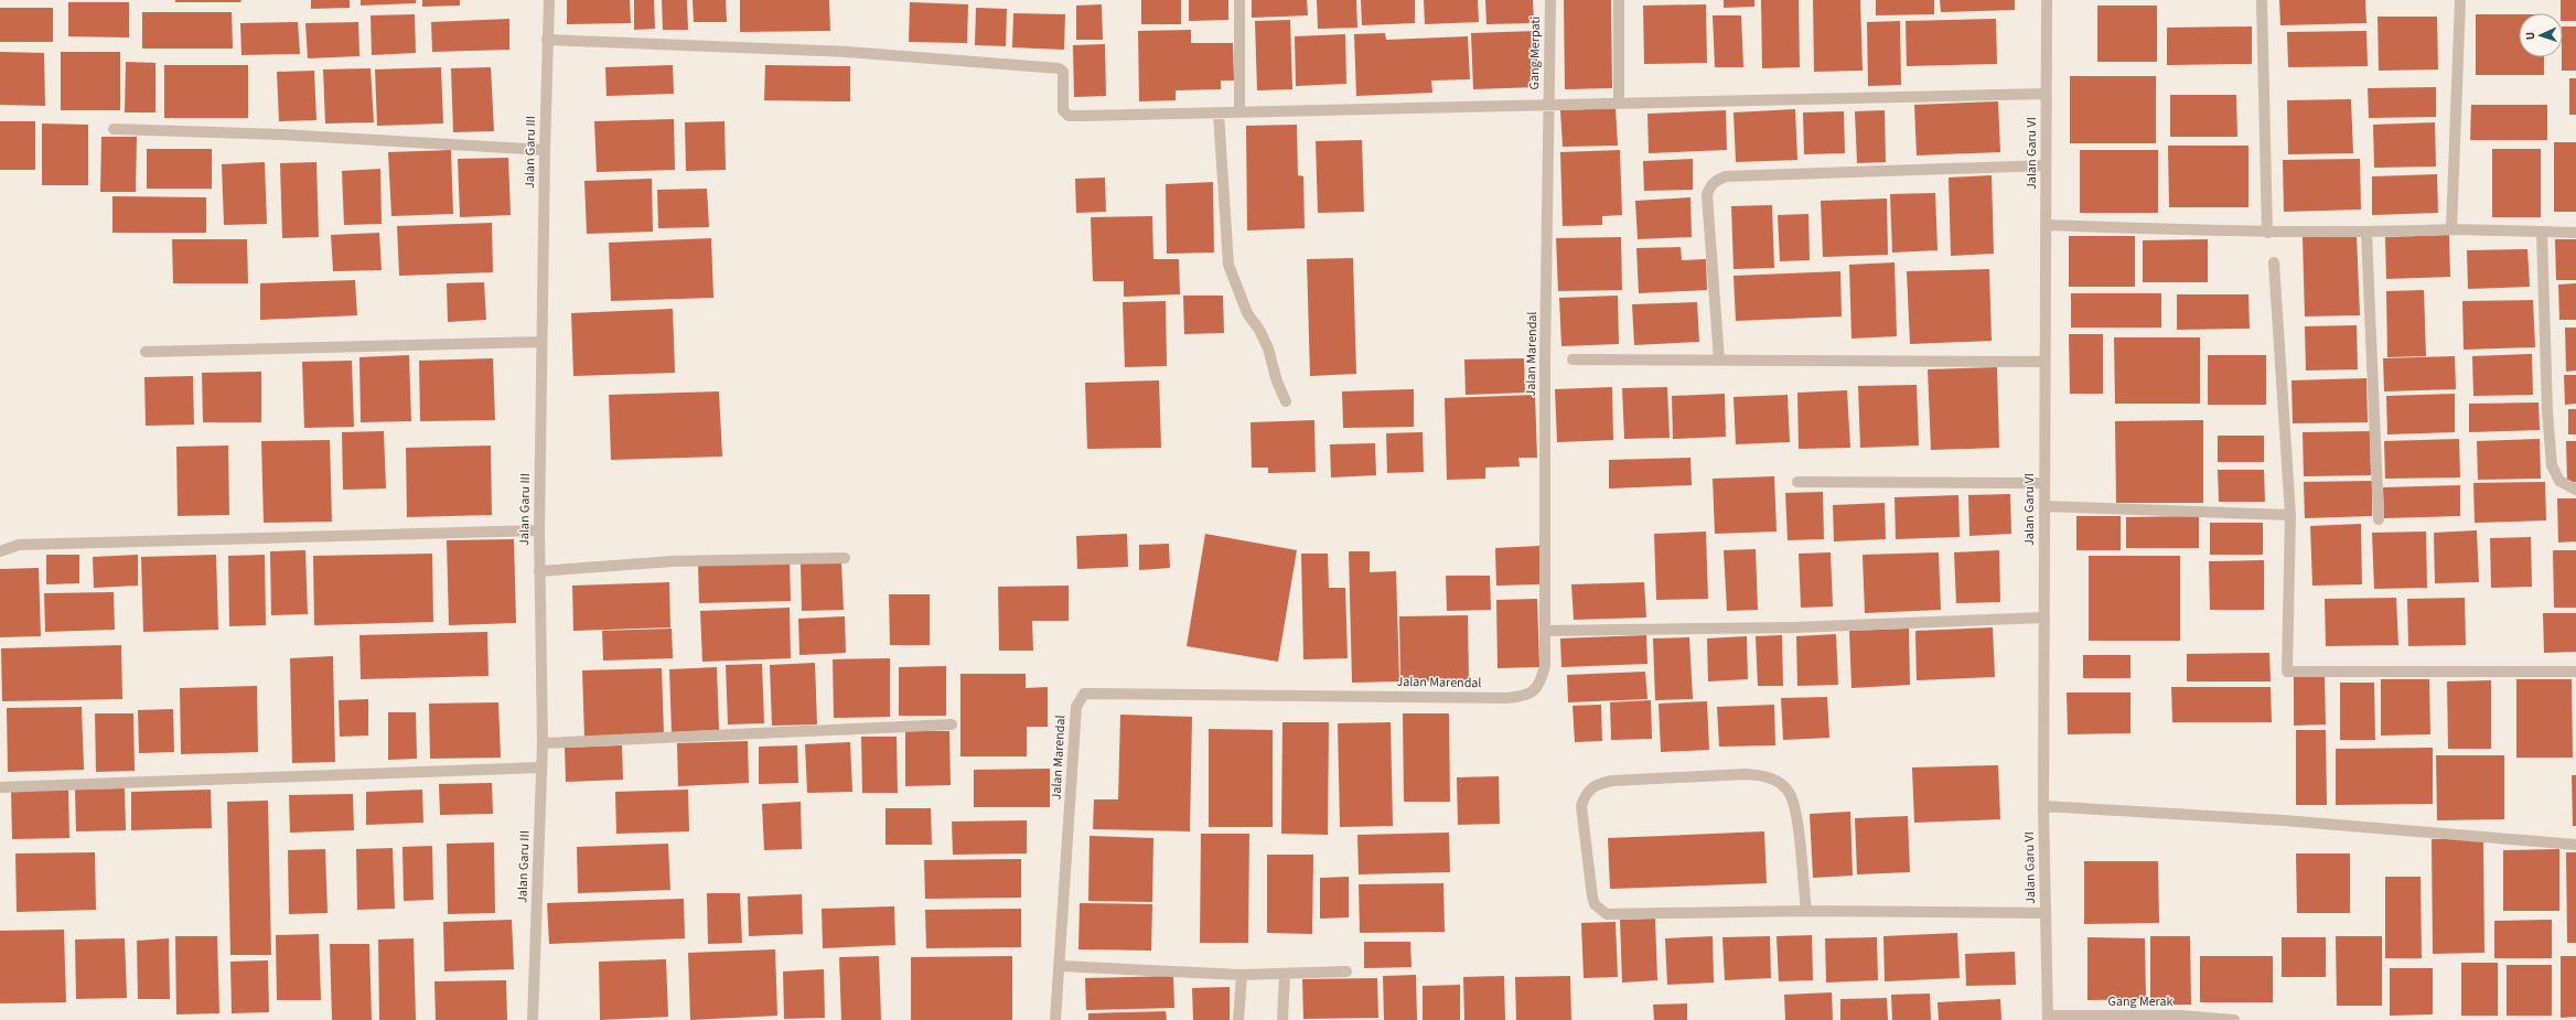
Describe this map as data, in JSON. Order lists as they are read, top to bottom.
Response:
{
  "streets": {
    "street": [
      "Gang Merpati",
      "Jalan Garu III",
      "Jalan Garu VI",
      "Jalan Marendal",
      "Gang Merak"
    ]
  },
  "crossings": [
    ["Gang Merpati", "Jalan Marendal"],
    ["Jalan Garu VI", "Gang Merak"]
  ],
  "north": "left"
}
